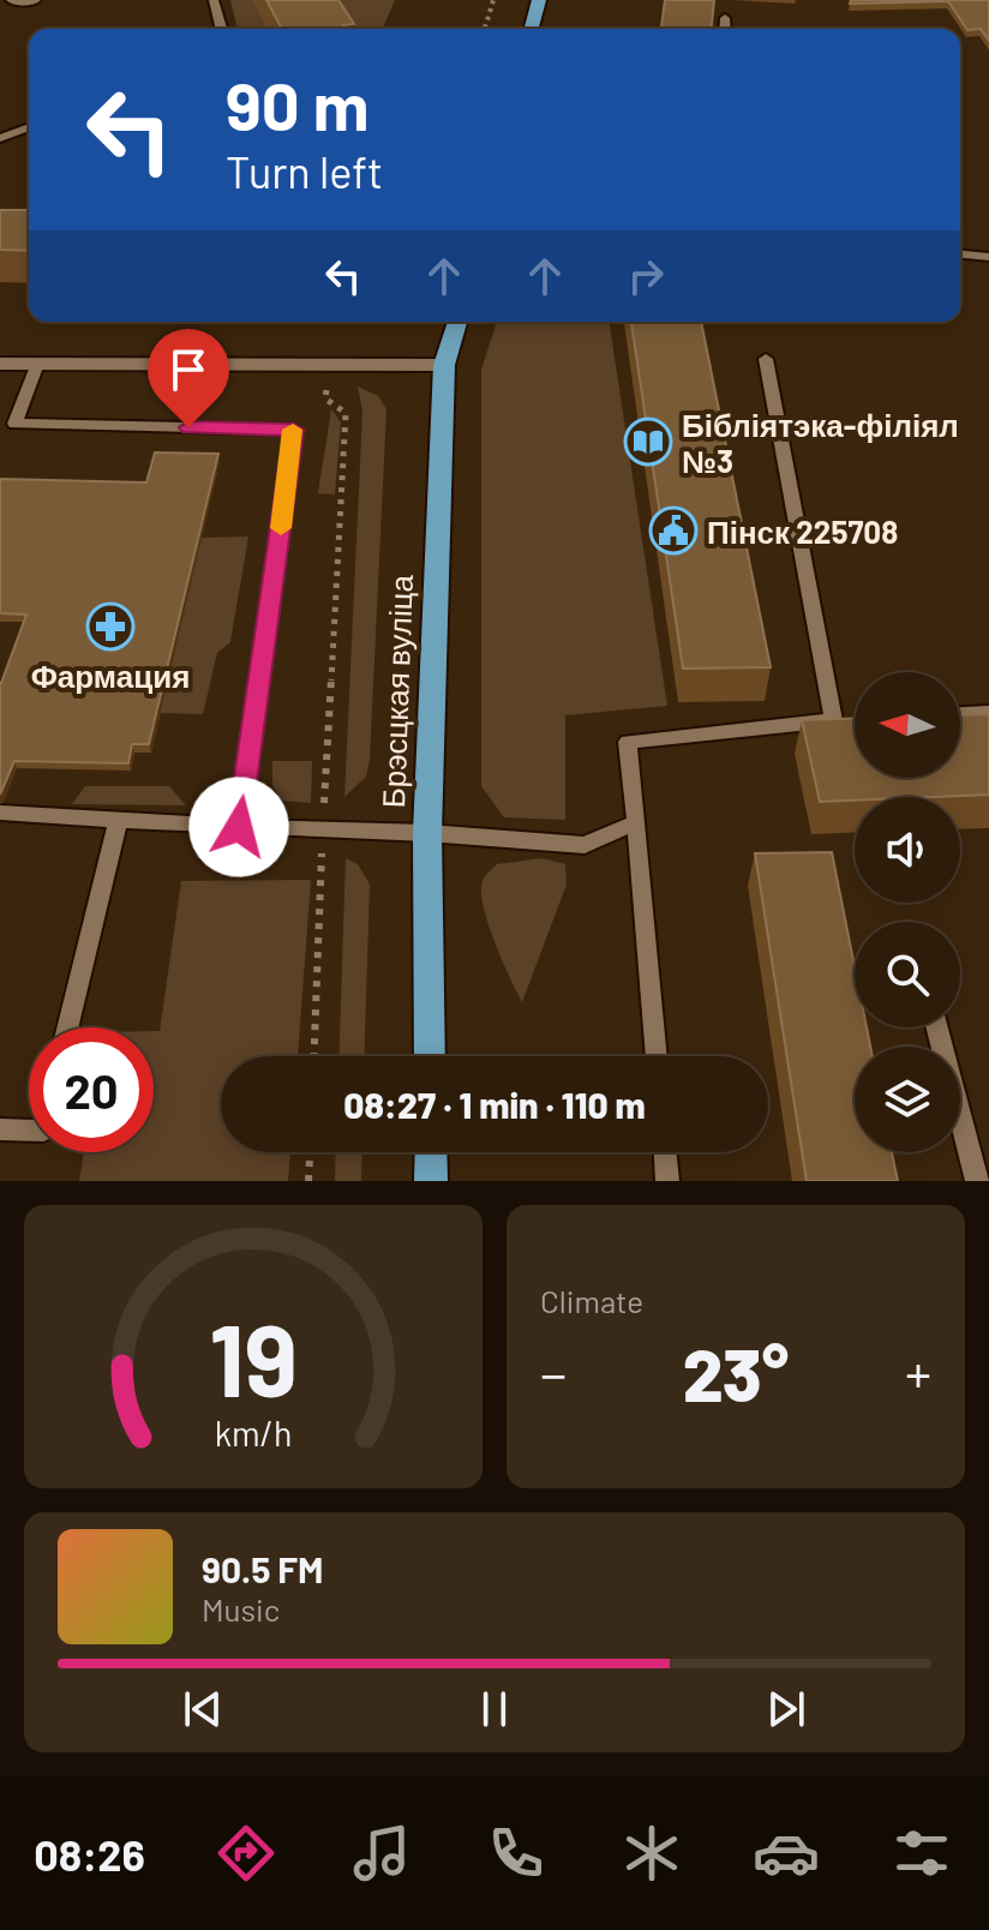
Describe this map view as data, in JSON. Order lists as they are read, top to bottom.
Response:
{
  "streets": {
    "main road": ["Брэсцкая вуліца"]
  },
  "places": {
    "library": ["Бібліятэка-філіял №3"],
    "public building": ["Пінск 225708"],
    "pharmacy": ["Фармация"]
  },
  "north": "left",
  "page": {
    "turn": ["90 m", "Turn left"],
    "limit": "20",
    "trip": "08:27 · 1 min · 110 m",
    "tile": "Climate",
    "heat": ["−", "23°", "+"],
    "song": ["90.5 FM", "Music"],
    "tabs": "08:26",
    "gauge": ["19", "km/h"]
  }
}
